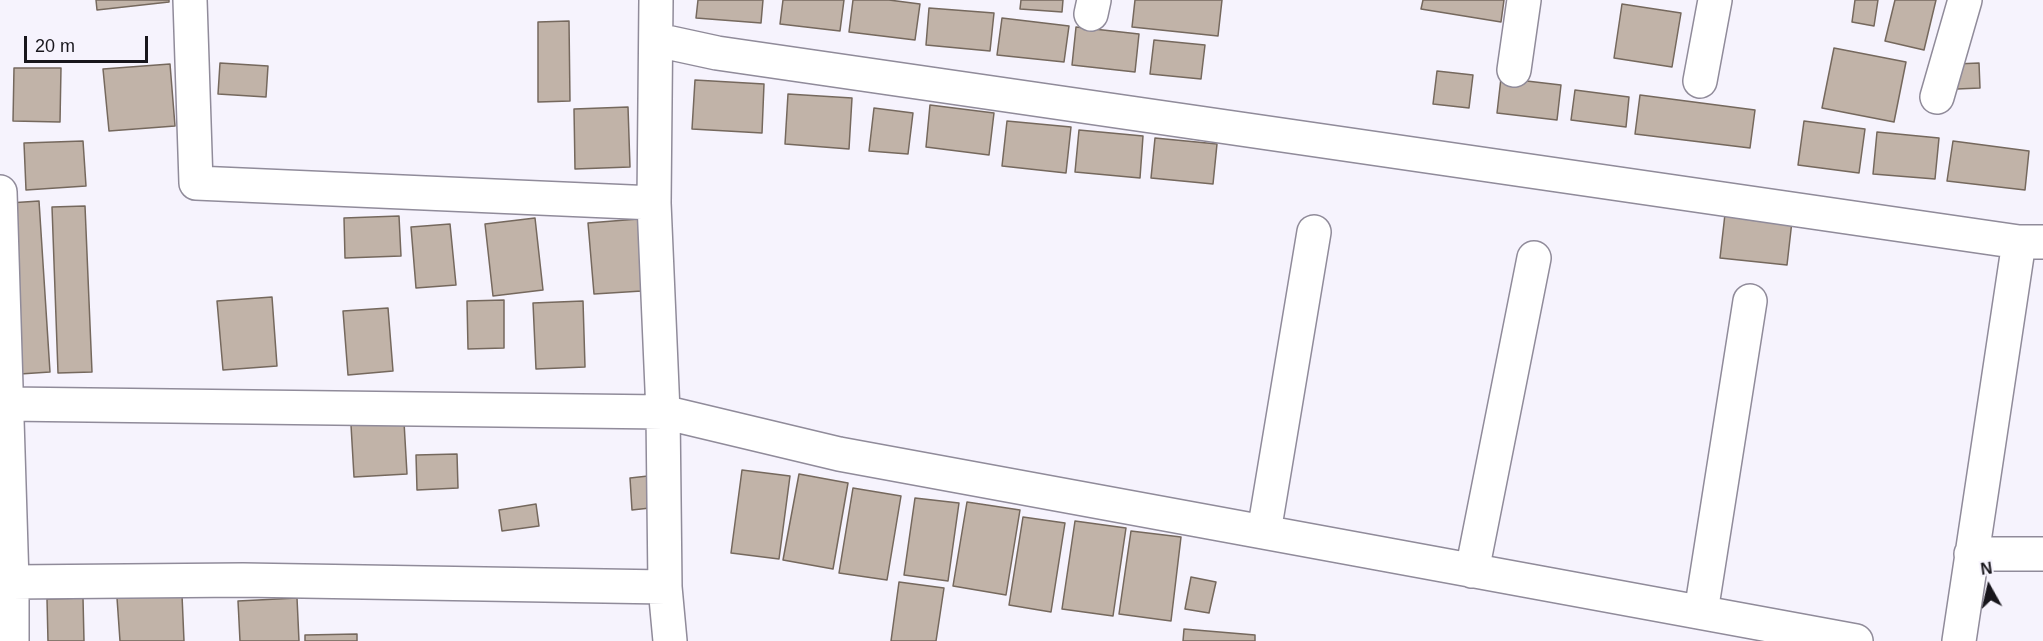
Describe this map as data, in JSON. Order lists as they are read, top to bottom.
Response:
{
  "scale_bar": "20 m",
  "north": "top"
}
